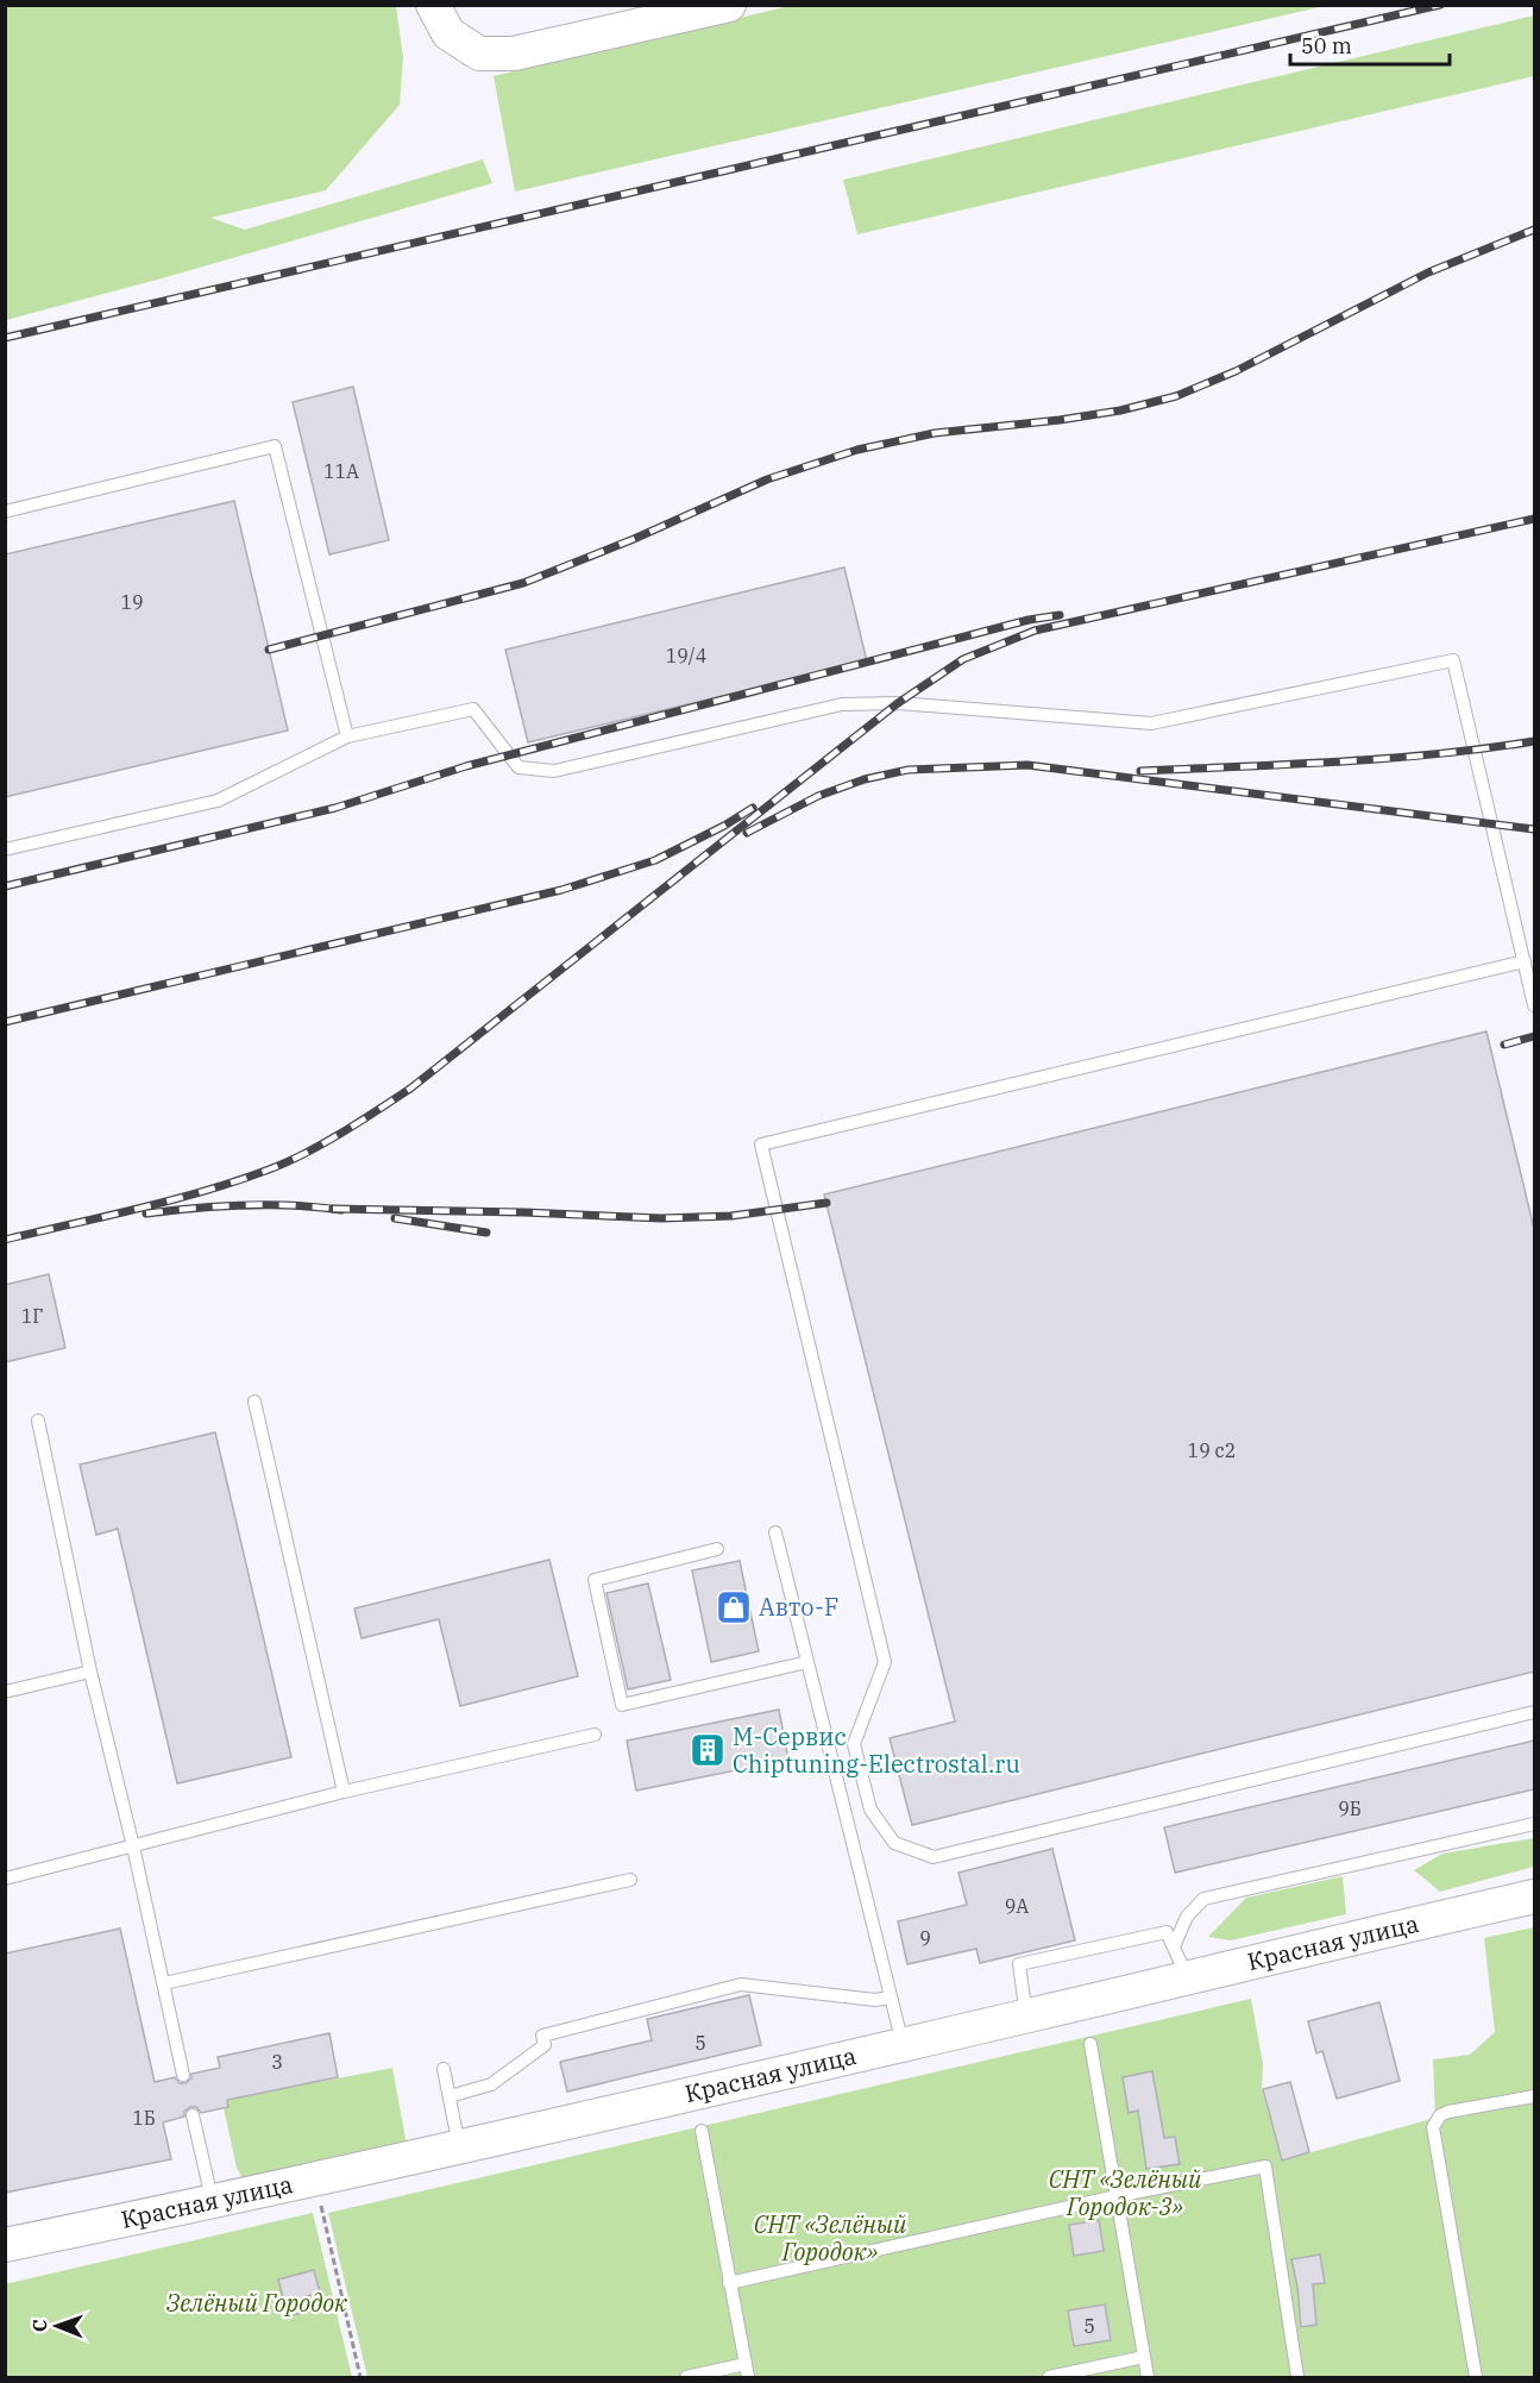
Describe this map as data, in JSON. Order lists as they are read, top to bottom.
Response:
{
  "streets": {
    "main road": ["Красная улица"]
  },
  "parks": ["СНТ «Зелёный Городок-3»", "СНТ «Зелёный Городок»", "Зелёный Городок"],
  "places": {
    "shop": ["Авто-F"],
    "building": ["M-Сервис Chiptuning-Electrostal.ru"]
  },
  "house_numbers": [
    "11А",
    "19",
    "19/4",
    "1Г",
    "19 с2",
    "9Б",
    "9А",
    "9",
    "5",
    "3",
    "1Б",
    "5"
  ],
  "scale_bar": "50 m",
  "north": "left"
}
